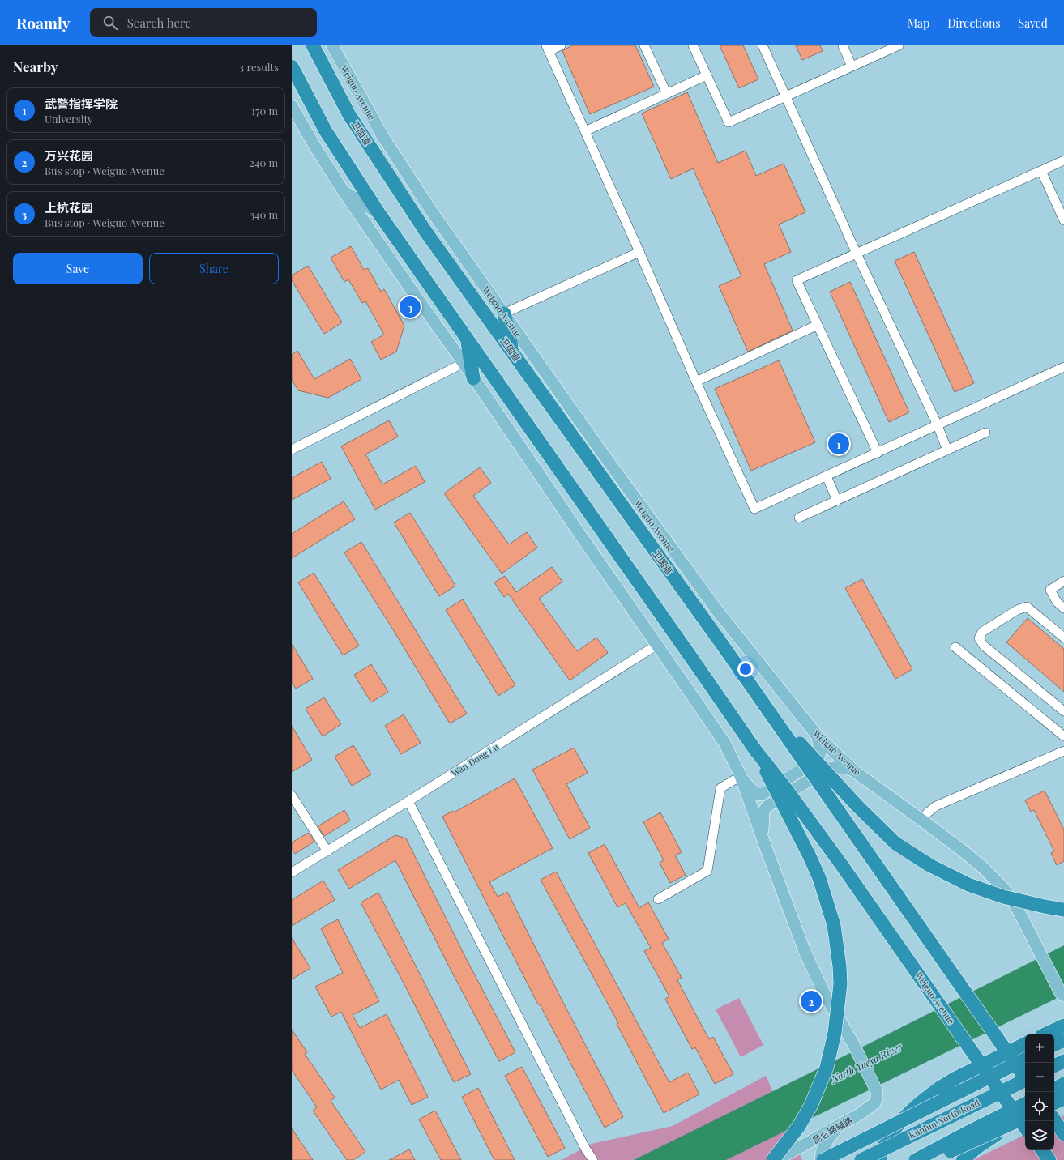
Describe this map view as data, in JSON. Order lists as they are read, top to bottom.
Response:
{
  "streets": {
    "highway": ["Weiguo Avenue", "卫国道", "Kunlun North Road"],
    "main road": ["昆仑路辅路"],
    "street": ["Wan Dong Lu"]
  },
  "water": ["North Yueya River"],
  "page": {
    "header": "Roamly",
    "search": "Search here",
    "nav": ["Map", "Directions", "Saved"],
    "heading": ["Nearby", "3 results"],
    "list": [
      {
        "mark": "1",
        "name": "武警指挥学院",
        "note": "University",
        "value": "170 m"
      },
      {
        "mark": "2",
        "name": "万兴花园",
        "note": "Bus stop · Weiguo Avenue",
        "value": "240 m"
      },
      {
        "mark": "3",
        "name": "上杭花园",
        "note": "Bus stop · Weiguo Avenue",
        "value": "340 m"
      }
    ],
    "buttons": ["Save", "Share"],
    "pins": ["3", "1", "2"],
    "map_buttons": ["+", "−"]
  }
}
